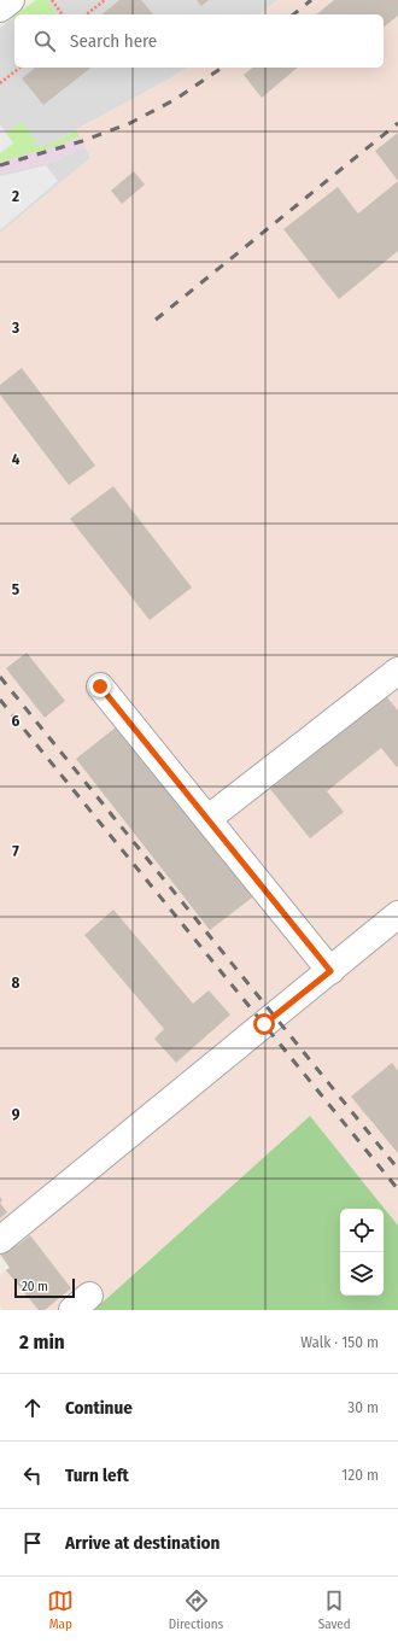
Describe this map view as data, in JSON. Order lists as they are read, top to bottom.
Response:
{
  "scale_bar": "20 m",
  "page": {
    "search": "Search here",
    "scale": "20 m",
    "heading": ["2 min", "Walk · 150 m"],
    "list": [
      ["Continue", "30 m"],
      ["Turn left", "120 m"],
      "Arrive at destination"
    ],
    "nav": ["Map", "Directions", "Saved"]
  },
  "grid": {
    "rows": [
      "2",
      "3",
      "4",
      "5",
      "6",
      "7",
      "8",
      "9"
    ]
  }
}
